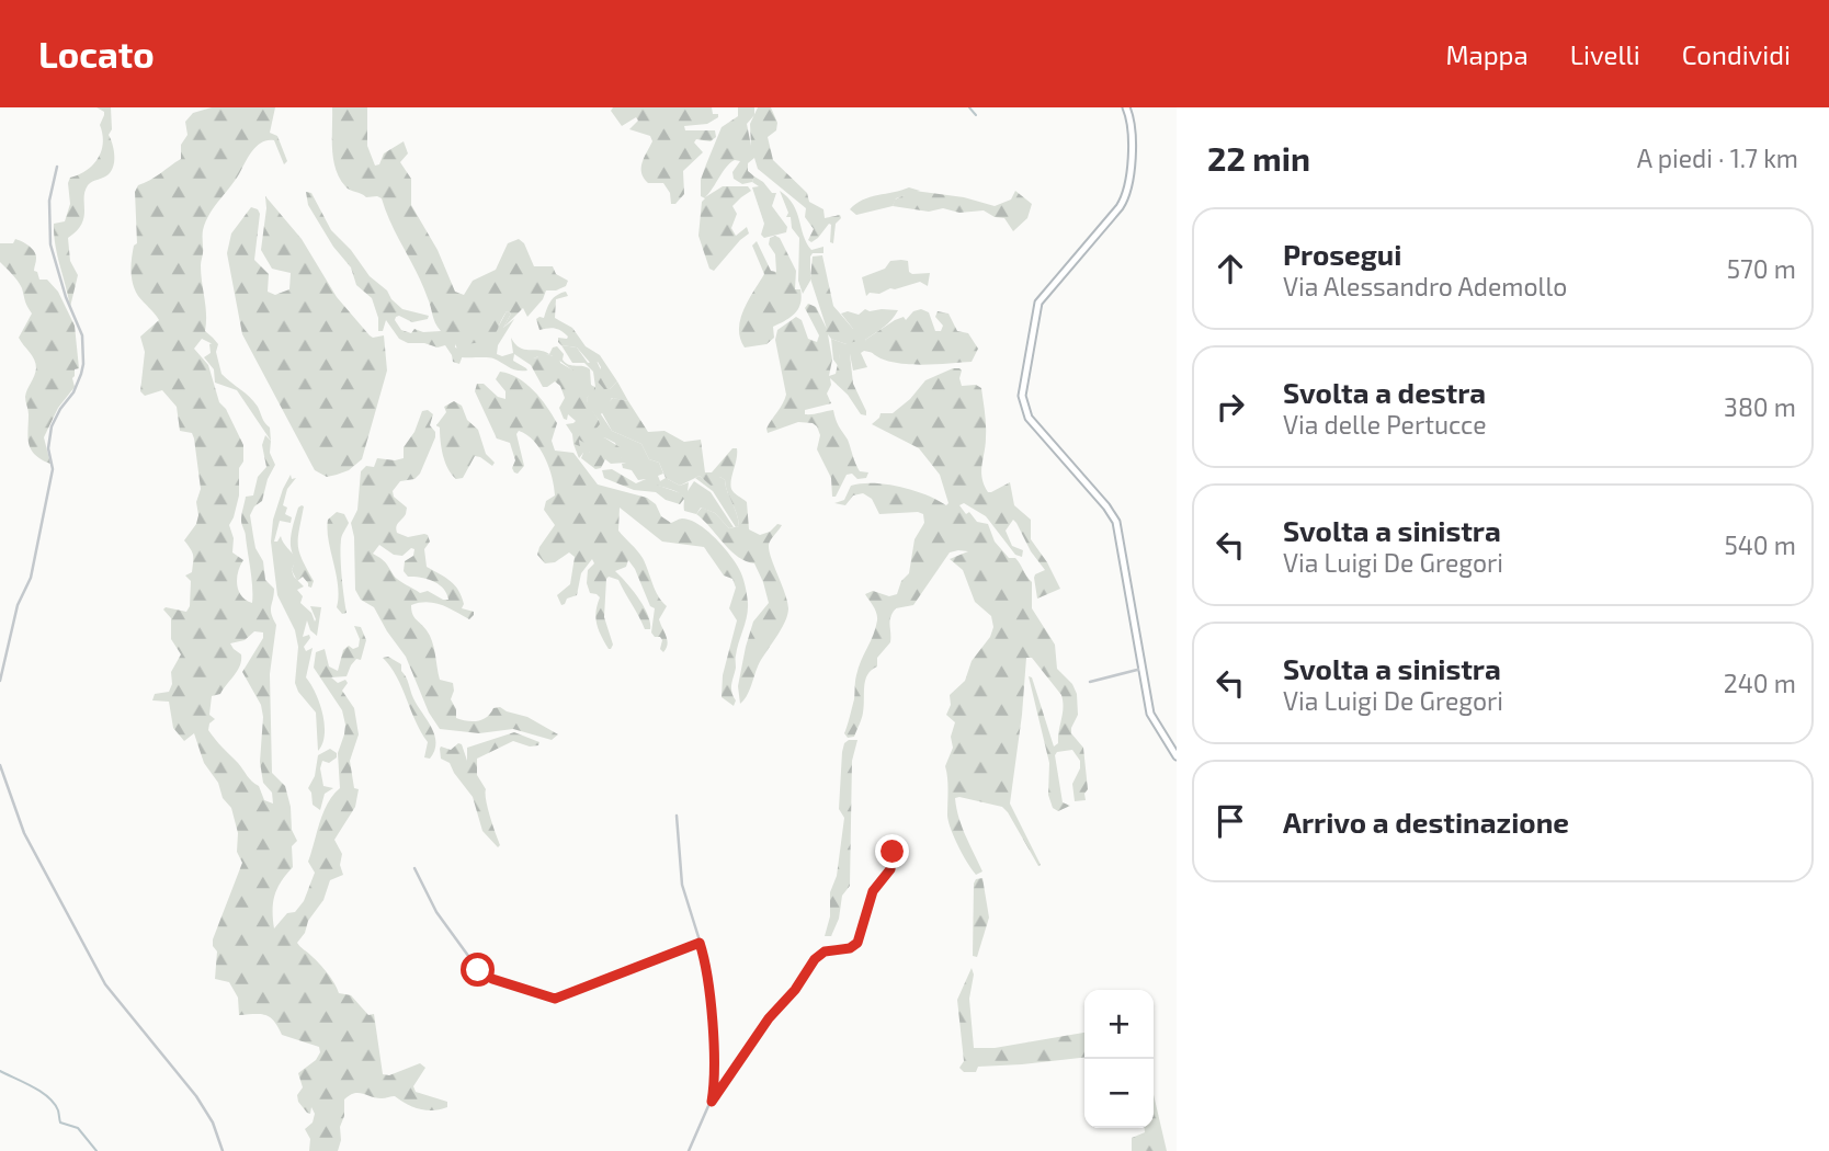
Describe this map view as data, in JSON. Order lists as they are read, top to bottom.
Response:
{
  "page": {
    "header": "Locato",
    "nav": ["Mappa", "Livelli", "Condividi"],
    "heading": ["22 min", "A piedi · 1.7 km"],
    "list": [
      ["Prosegui", "Via Alessandro Ademollo", "570 m"],
      ["Svolta a destra", "Via delle Pertucce", "380 m"],
      ["Svolta a sinistra", "Via Luigi De Gregori", "540 m"],
      ["Svolta a sinistra", "Via Luigi De Gregori", "240 m"],
      "Arrivo a destinazione"
    ],
    "map_buttons": ["+", "−"]
  }
}
